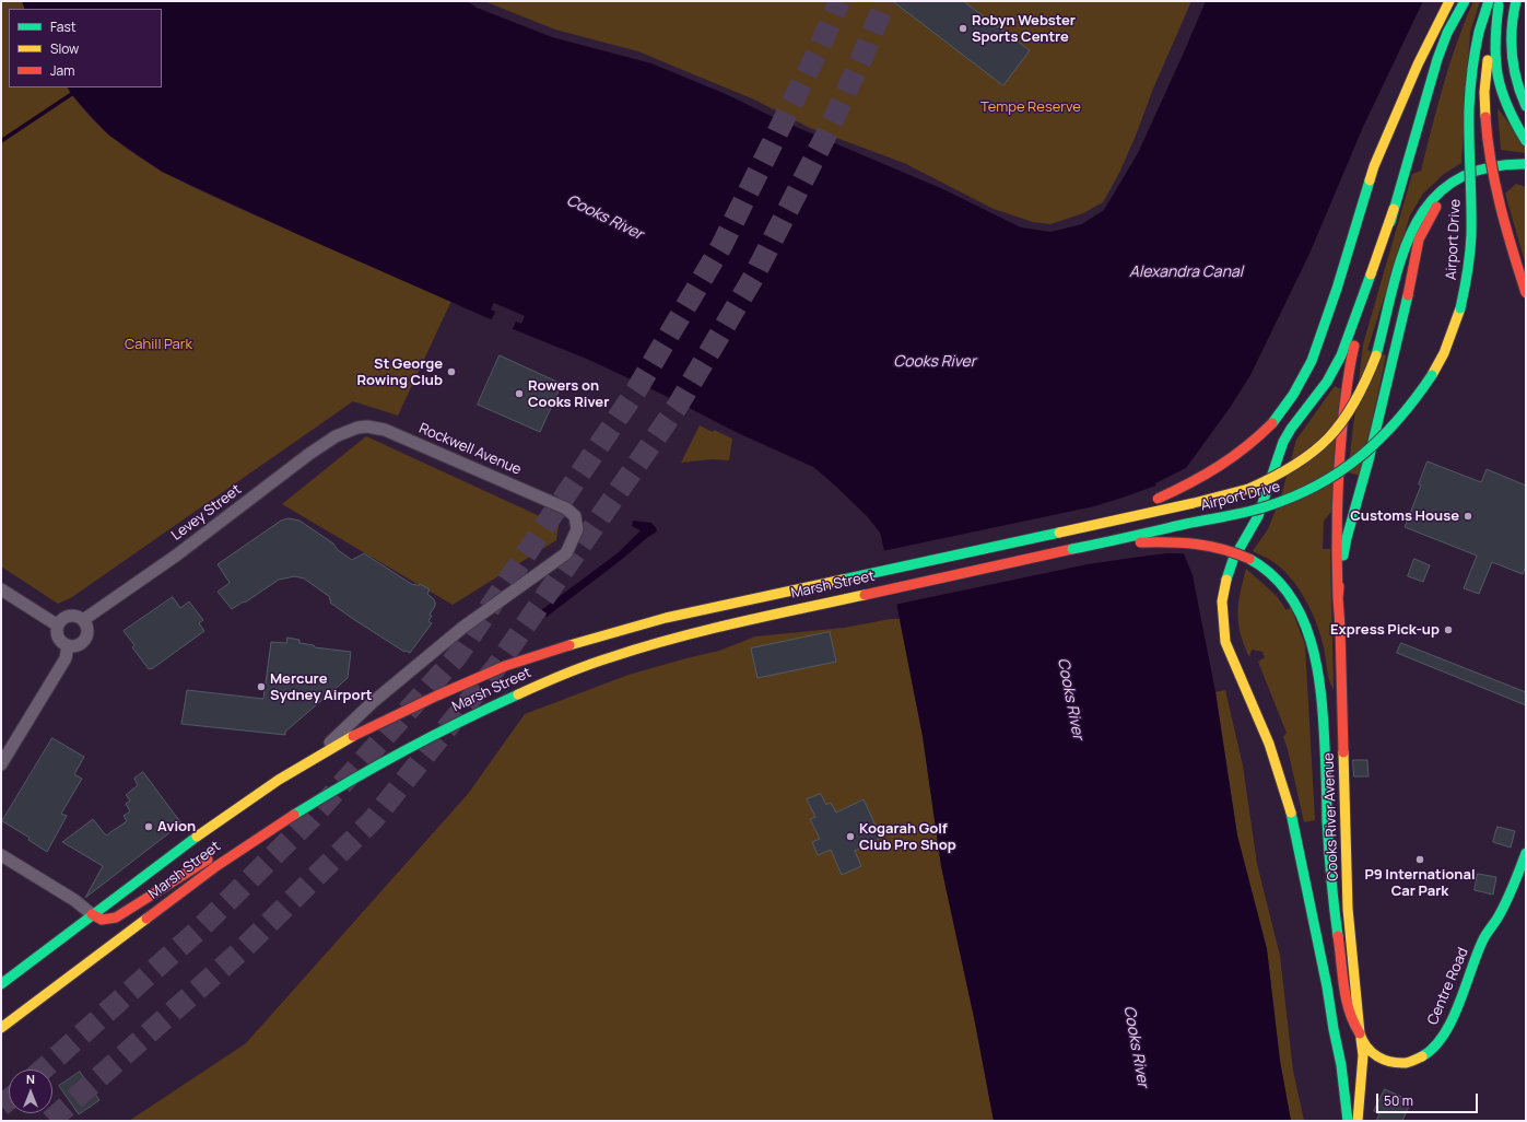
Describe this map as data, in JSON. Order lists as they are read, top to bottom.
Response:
{
  "streets": {
    "main road": [
      "Airport Drive",
      "Marsh Street",
      "Cooks River Avenue",
      "Centre Road"
    ],
    "street": ["Rockwell Avenue", "Levey Street"]
  },
  "crossings": [
    ["Airport Drive", "Marsh Street"],
    ["Rockwell Avenue", "Levey Street"],
    ["Rockwell Avenue", "Marsh Street"],
    ["Cooks River Avenue", "Centre Road"]
  ],
  "water": ["Cooks River", "Alexandra Canal"],
  "parks": ["Tempe Reserve", "Cahill Park"],
  "places": [
    "Robyn Webster Sports Centre",
    "St George Rowing Club",
    "Rowers on Cooks River",
    "Customs House",
    "Express Pick-up",
    "Mercure Sydney Airport",
    "Avion",
    "Kogarah Golf Club Pro Shop",
    "P9 International Car Park"
  ],
  "legend": ["Fast", "Slow", "Jam"],
  "scale_bar": "50 m",
  "north": "top"
}
